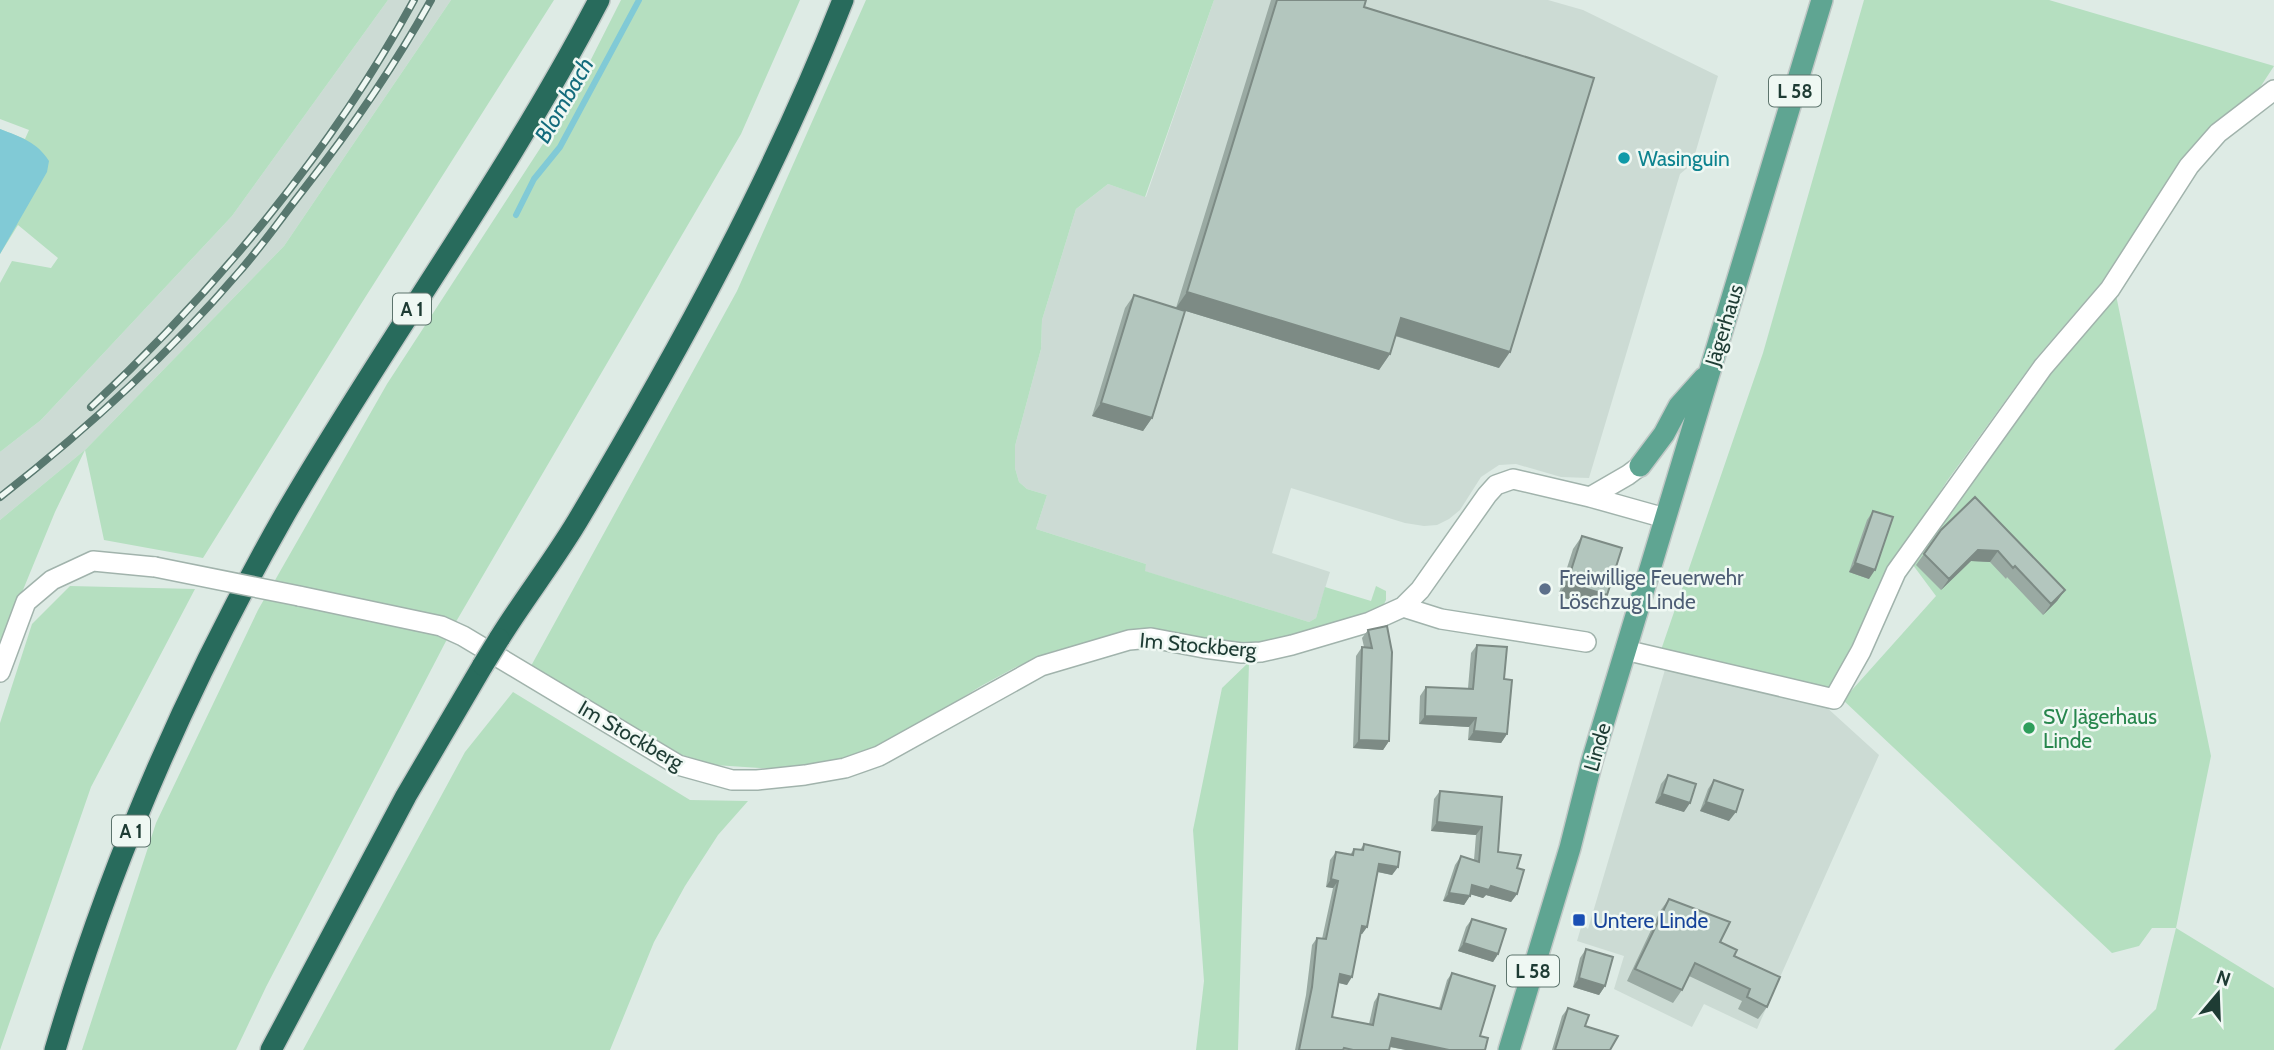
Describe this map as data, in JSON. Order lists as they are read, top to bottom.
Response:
{
  "streets": {
    "highway": ["A 1"],
    "main road": ["L 58", "Jägerhaus", "Linde"],
    "street": ["Im Stockberg"]
  },
  "crossings": [
    ["Jägerhaus", "Im Stockberg"],
    ["Jägerhaus", "Linde"]
  ],
  "water": ["Blombach"],
  "places": {
    "other": ["Wasinguin", "Freiwillige Feuerwehr Löschzug Linde", "SV Jägerhaus Linde"],
    "transit": ["Untere Linde"]
  },
  "north": "top"
}
